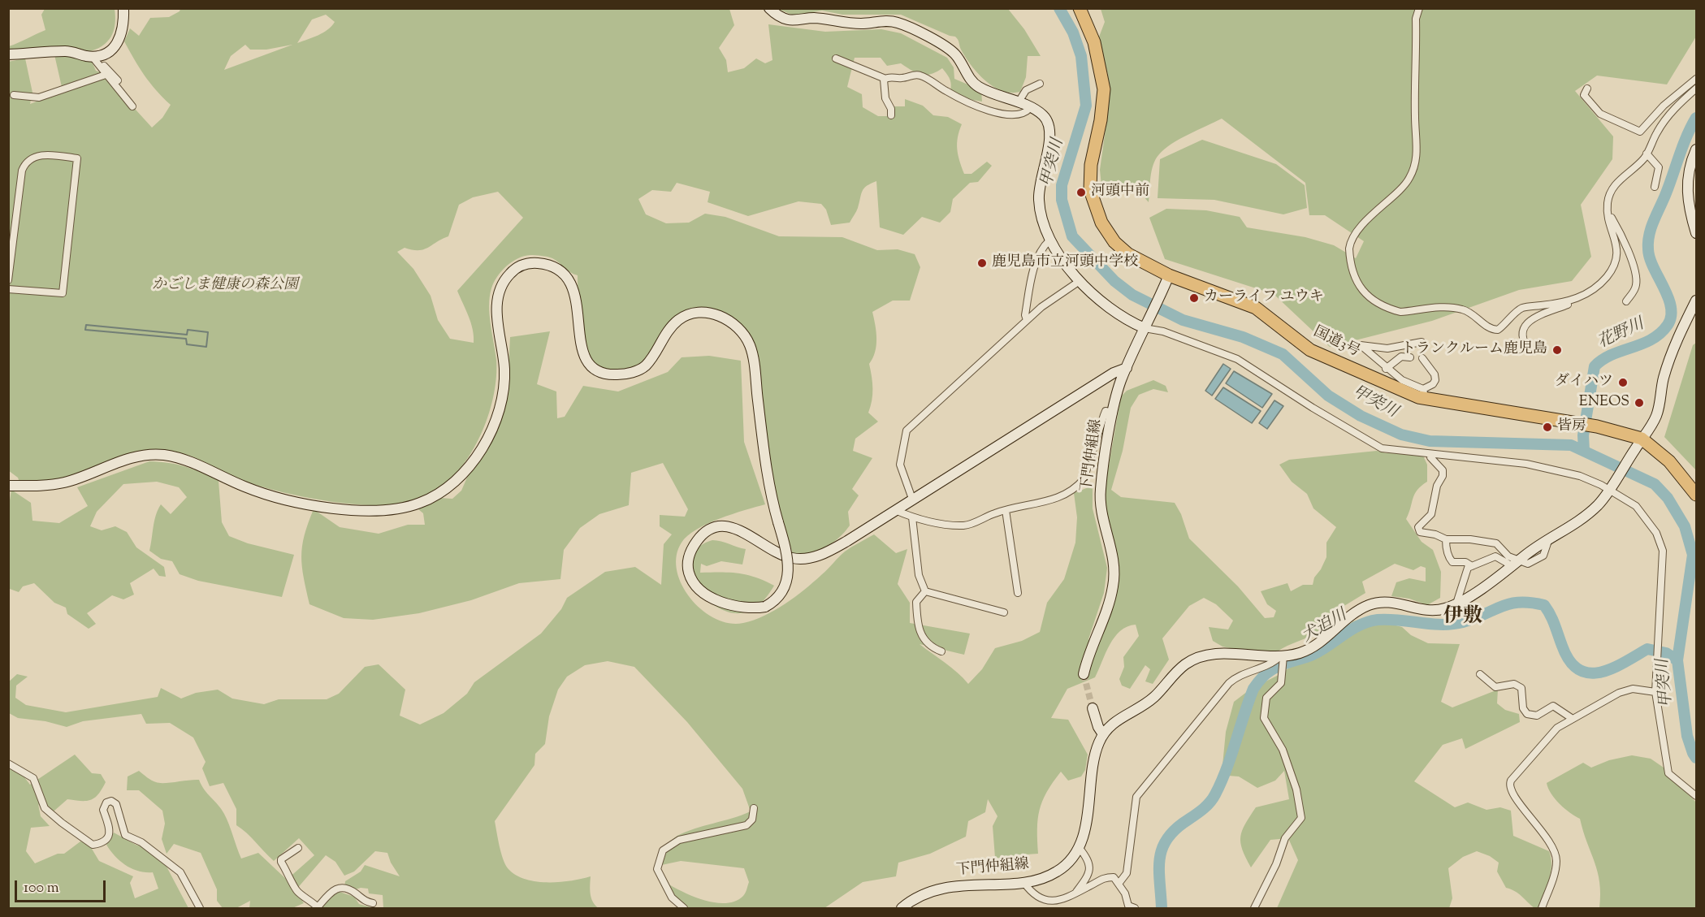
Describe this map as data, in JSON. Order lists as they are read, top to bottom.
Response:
{
  "streets": {
    "highway": ["国道3号"],
    "street": ["下門仲組線"]
  },
  "crossings": [
    ["国道3号", "下門仲組線"]
  ],
  "districts": ["伊敷"],
  "water": ["甲突川", "花野川", "犬迫川"],
  "parks": ["かごしま健康の森公園"],
  "places": [
    "河頭中前",
    "鹿児島市立河頭中学校",
    "カーライフ ユウキ",
    "トランクルーム鹿児島",
    "ダイハツ",
    "ENEOS",
    "皆房"
  ],
  "scale_bar": "100 m"
}
